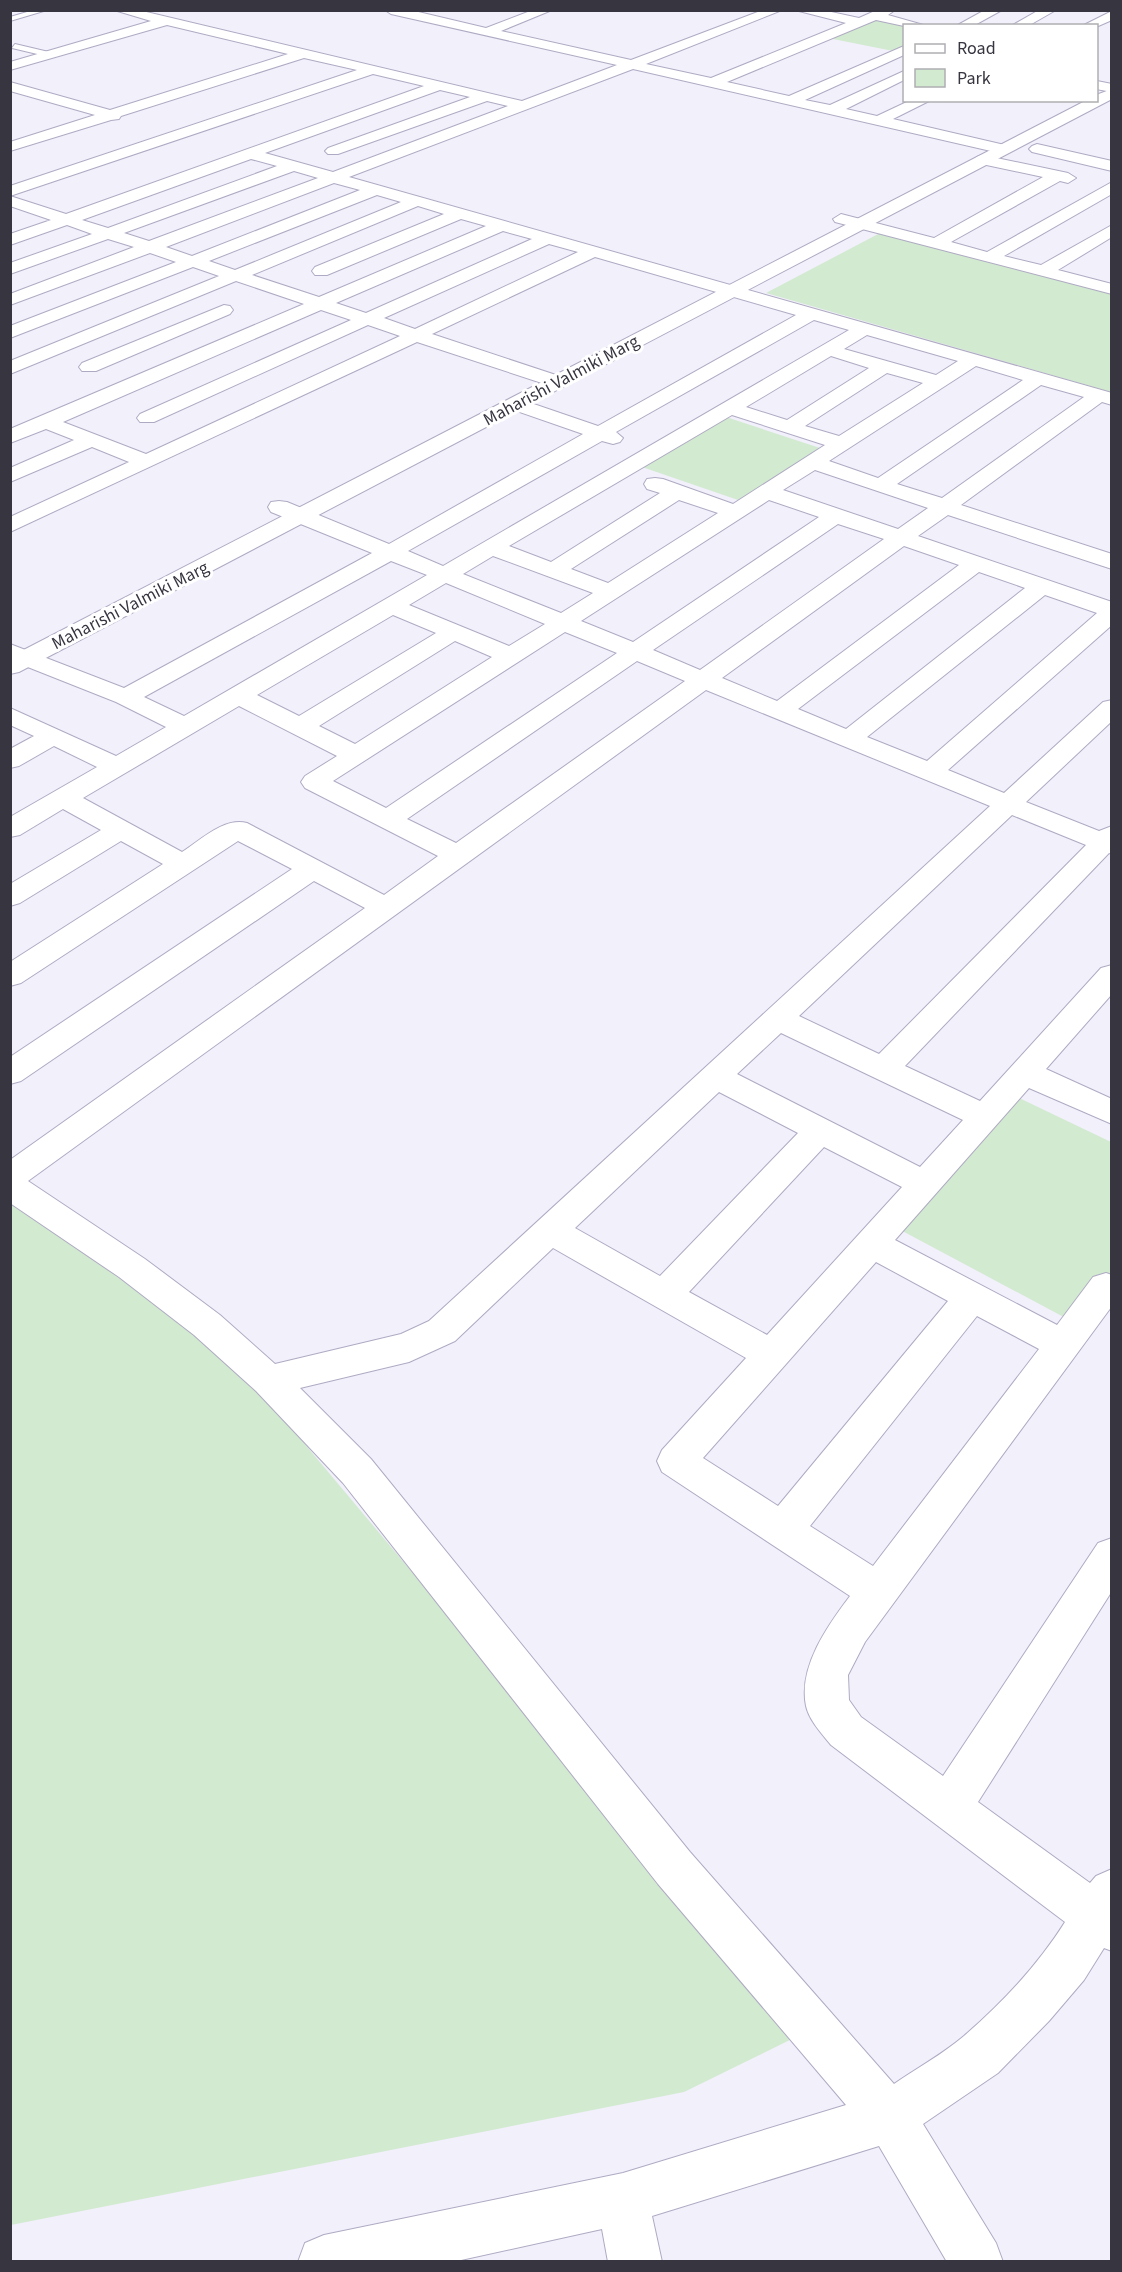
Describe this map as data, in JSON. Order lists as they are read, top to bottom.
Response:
{
  "streets": {
    "street": ["Maharishi Valmiki Marg"]
  },
  "legend": ["Road", "Park"]
}
